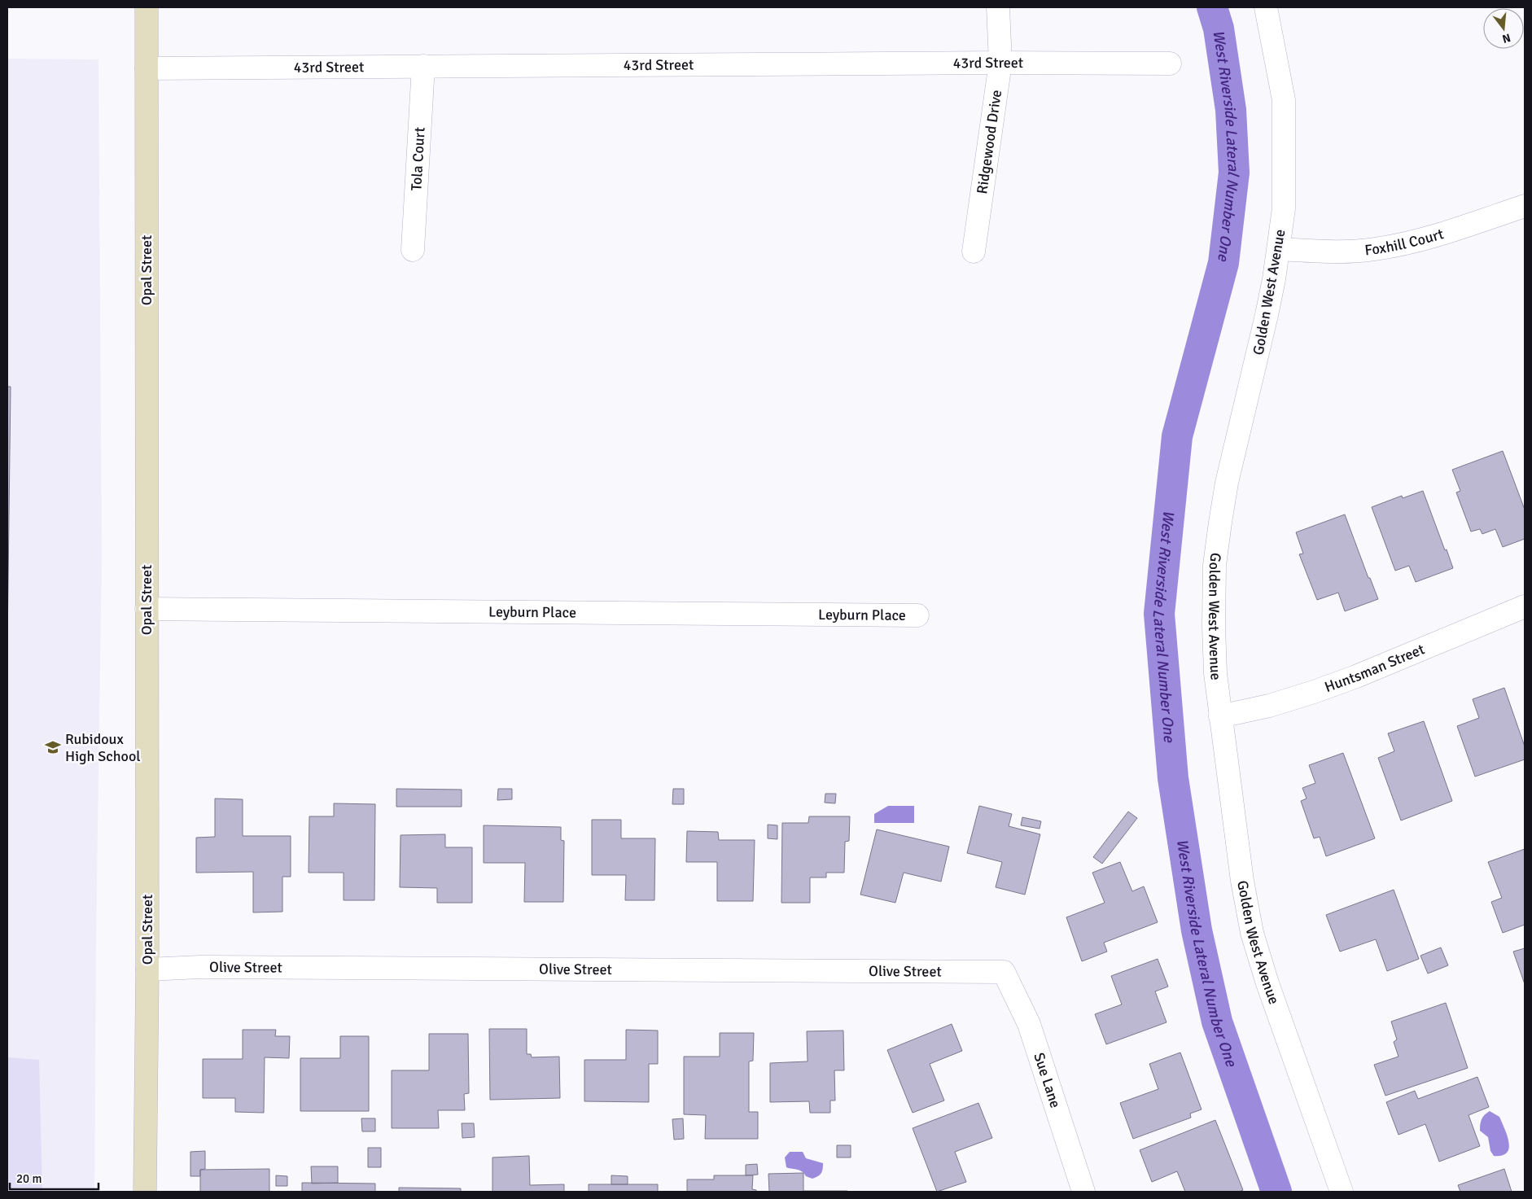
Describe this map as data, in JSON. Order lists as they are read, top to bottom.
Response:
{
  "streets": {
    "street": [
      "43rd Street",
      "Ridgewood Drive",
      "Tola Court",
      "Foxhill Court",
      "Opal Street",
      "Golden West Avenue",
      "Leyburn Place",
      "Huntsman Street",
      "Olive Street",
      "Sue Lane"
    ]
  },
  "crossings": [
    ["43rd Street", "Ridgewood Drive"],
    ["43rd Street", "Tola Court"],
    ["43rd Street", "Opal Street"],
    ["Foxhill Court", "Golden West Avenue"],
    ["Opal Street", "Leyburn Place"],
    ["Opal Street", "Olive Street"],
    ["Golden West Avenue", "Huntsman Street"],
    ["Olive Street", "Sue Lane"]
  ],
  "water": ["West Riverside Lateral Number One"],
  "places": {
    "school or university": ["Rubidoux High School"]
  },
  "scale_bar": "20 m",
  "north": "bottom"
}
